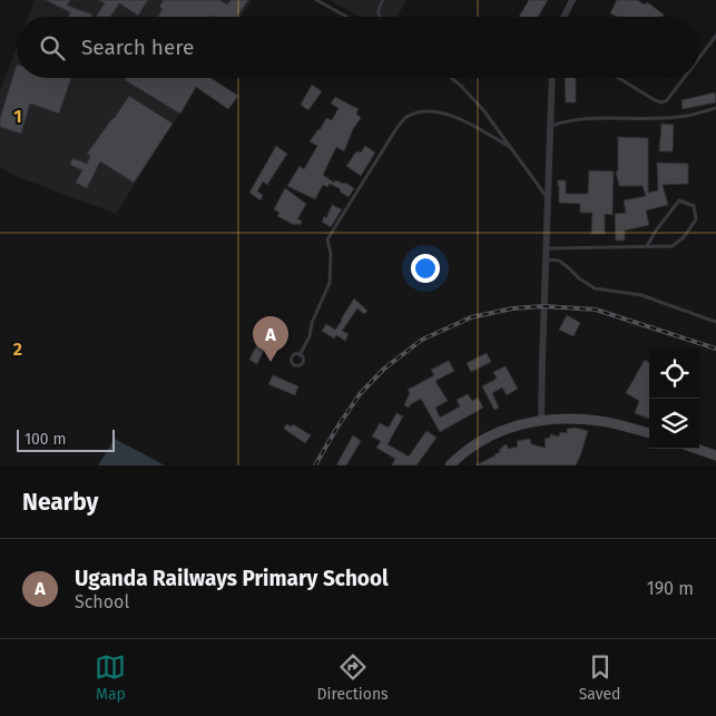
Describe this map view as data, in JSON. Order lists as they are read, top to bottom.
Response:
{
  "scale_bar": "100 m",
  "page": {
    "search": "Search here",
    "pins": "A",
    "scale": "100 m",
    "heading": "Nearby",
    "list": [
      {
        "mark": "A",
        "name": "Uganda Railways Primary School",
        "note": "School",
        "value": "190 m"
      }
    ],
    "nav": ["Map", "Directions", "Saved"]
  },
  "grid": {
    "rows": ["1", "2"]
  }
}
